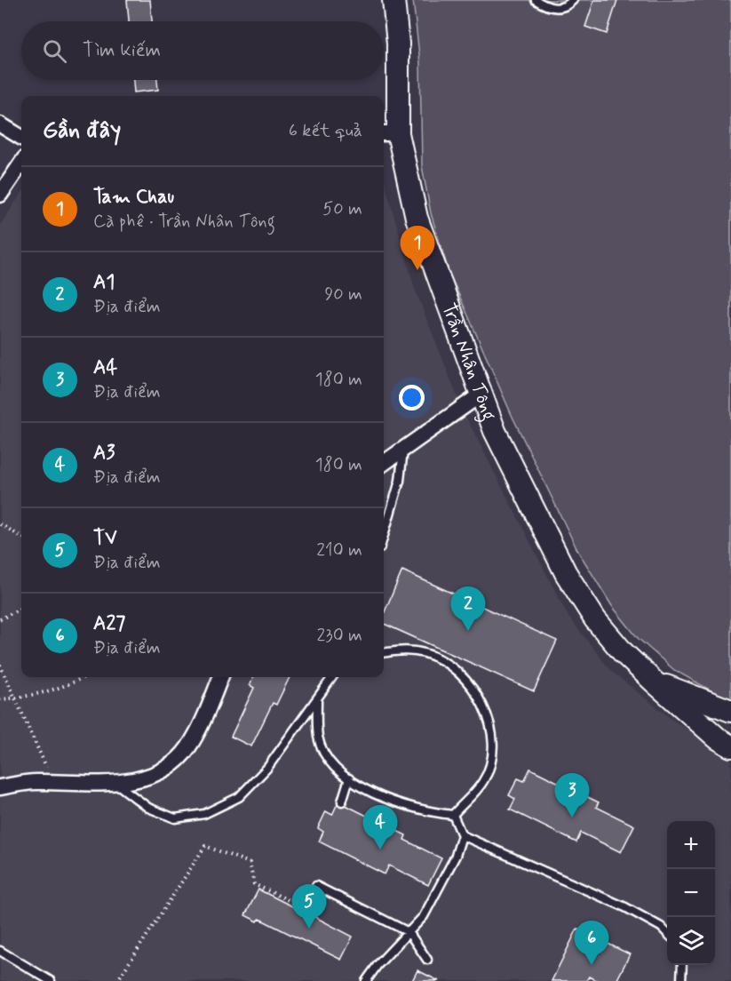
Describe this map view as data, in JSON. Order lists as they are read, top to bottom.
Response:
{
  "streets": {
    "main road": ["Trần Nhân Tông"]
  },
  "page": {
    "search": "Tìm kiếm",
    "heading": ["Gần đây", "6 kết quả"],
    "list": [
      {
        "mark": "1",
        "name": "Tam Chau",
        "note": "Cà phê · Trần Nhân Tông",
        "value": "50 m"
      },
      {
        "mark": "2",
        "name": "A1",
        "note": "Địa điểm",
        "value": "90 m"
      },
      {
        "mark": "3",
        "name": "A4",
        "note": "Địa điểm",
        "value": "180 m"
      },
      {
        "mark": "4",
        "name": "A3",
        "note": "Địa điểm",
        "value": "180 m"
      },
      {
        "mark": "5",
        "name": "TV",
        "note": "Địa điểm",
        "value": "210 m"
      },
      {
        "mark": "6",
        "name": "A27",
        "note": "Địa điểm",
        "value": "230 m"
      }
    ],
    "pins": [
      "1",
      "2",
      "3",
      "4",
      "5",
      "6"
    ],
    "map_buttons": ["+", "−"]
  }
}
